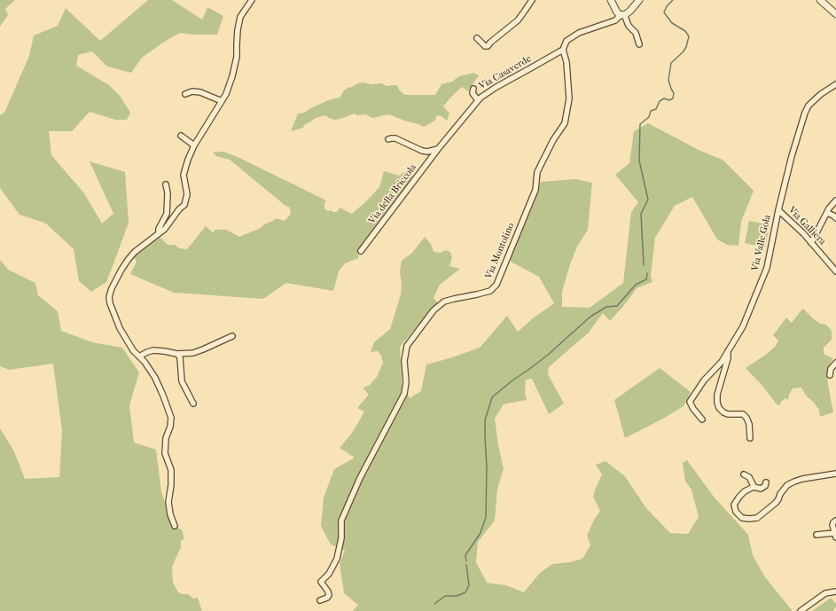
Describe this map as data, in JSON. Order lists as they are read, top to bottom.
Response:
{
  "streets": {
    "street": [
      "Via Casaverde",
      "Via della Briccola",
      "Via Galliera",
      "Via Valle Gola",
      "Via Montolino"
    ]
  },
  "crossings": [
    ["Via Casaverde", "Via della Briccola"],
    ["Via Casaverde", "Via Montolino"],
    ["Via Galliera", "Via Valle Gola"]
  ]
}
